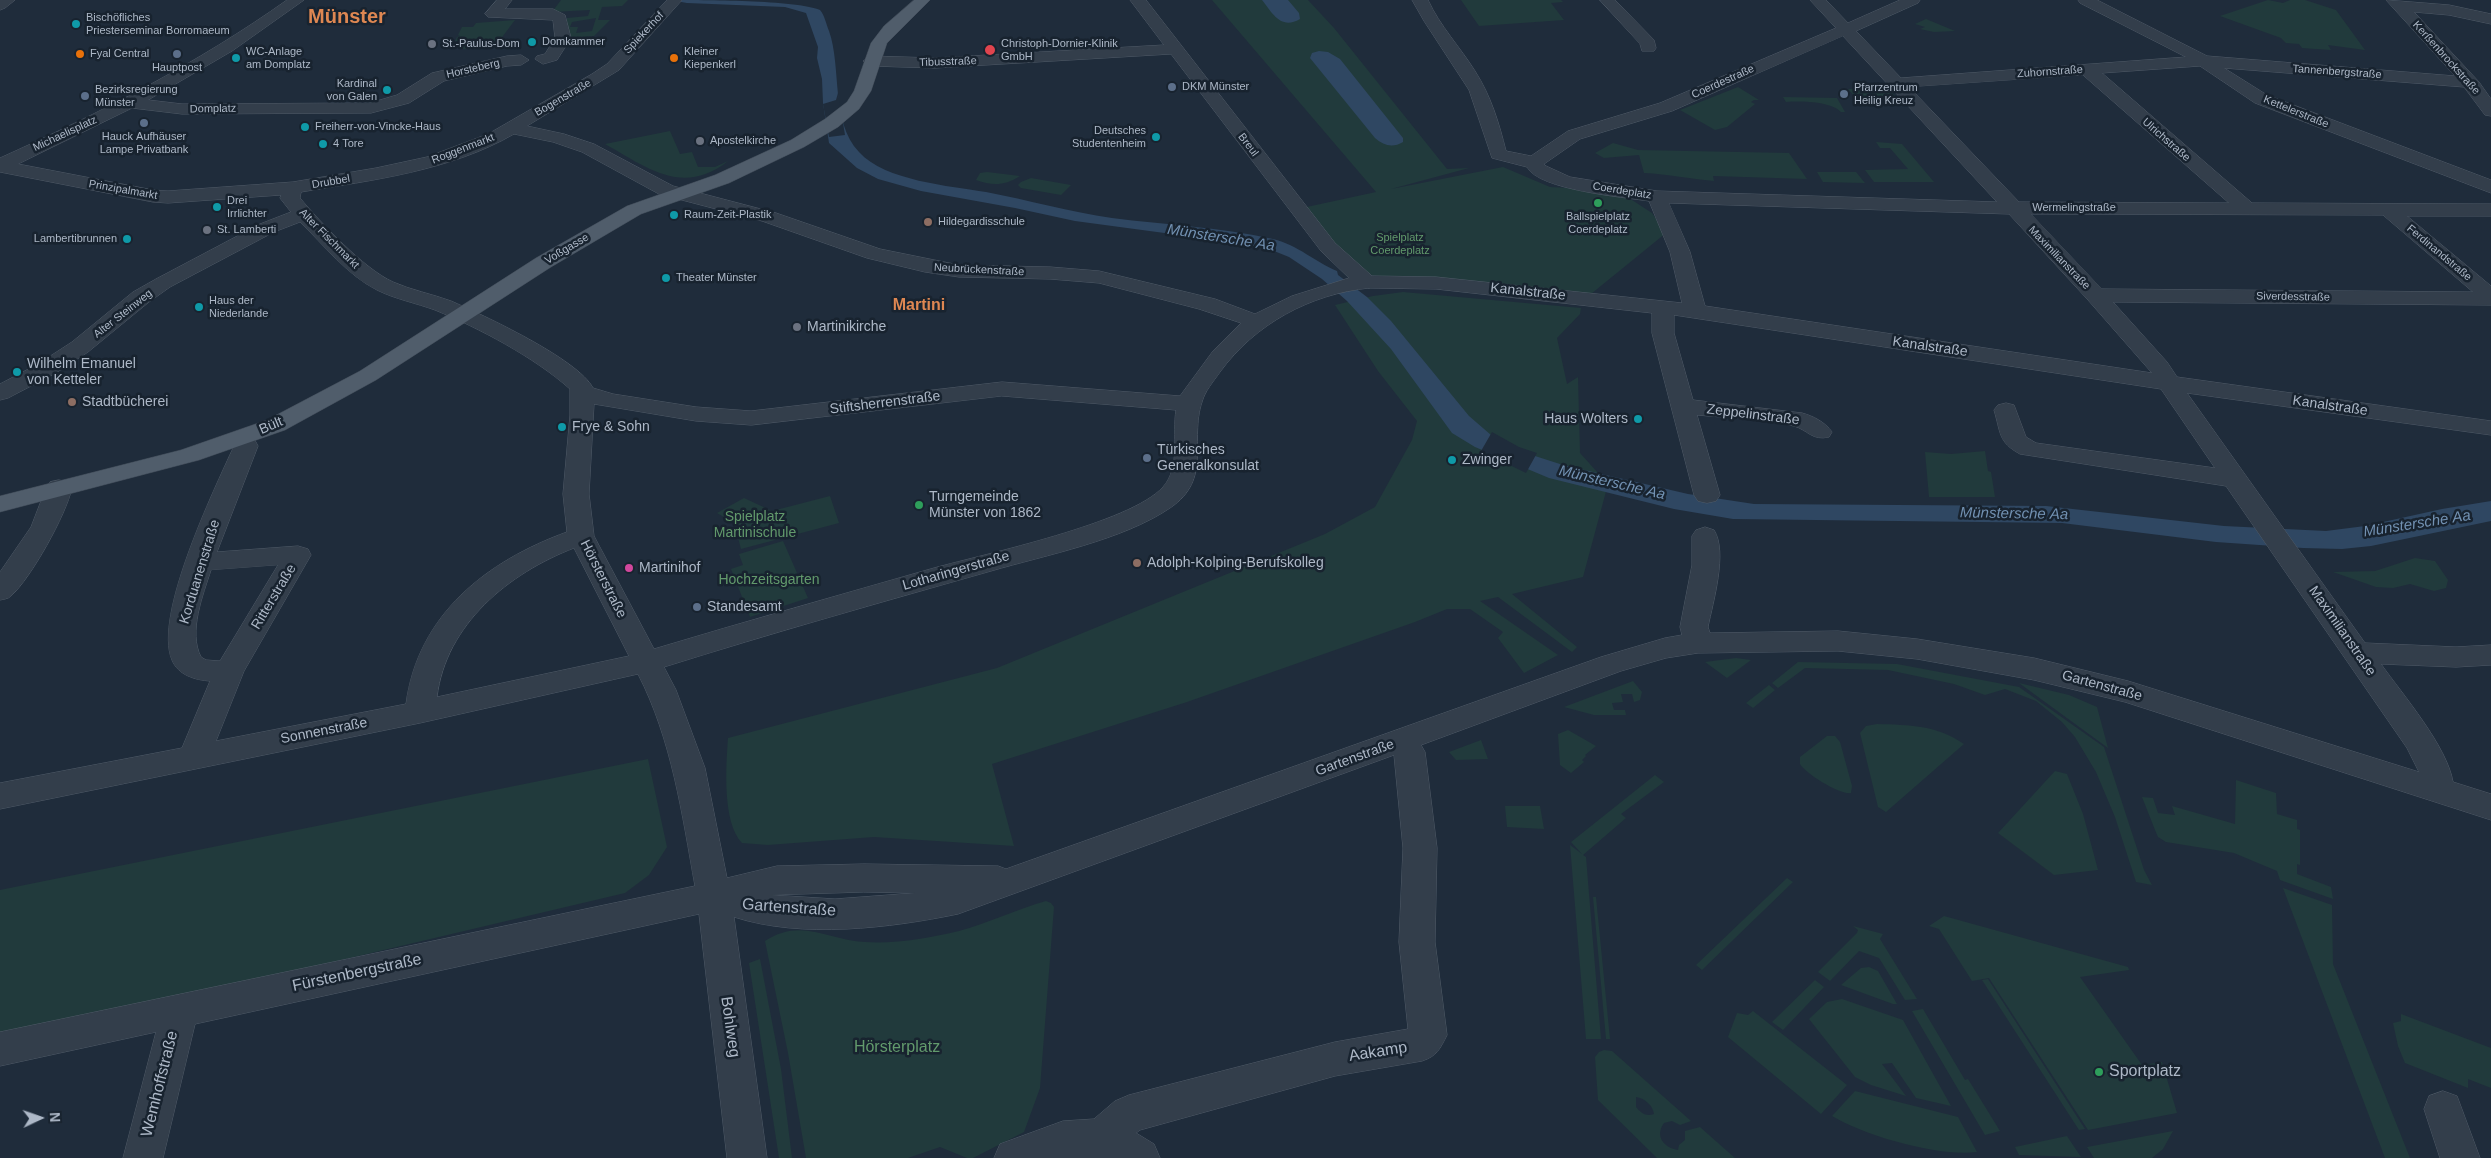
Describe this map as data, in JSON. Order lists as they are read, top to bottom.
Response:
{
  "streets": {
    "main road": ["Voßgasse", "Bült"],
    "street": [
      "Spiekerhof",
      "Kerßenbrockstraße",
      "Tibusstraße",
      "Horsteberg",
      "Zuhornstraße",
      "Tannenbergstraße",
      "Coerdestraße",
      "Bogenstraße",
      "Domplatz",
      "Kettelerstraße",
      "Michaelisplatz",
      "Ulrichstraße",
      "Breul",
      "Roggenmarkt",
      "Drubbel",
      "Prinzipalmarkt",
      "Coerdeplatz",
      "Wermelingstraße",
      "Alter Fischmarkt",
      "Ferdinandstraße",
      "Maximilianstraße",
      "Neubrückenstraße",
      "Kanalstraße",
      "Siverdesstraße",
      "Alter Steinweg",
      "Stiftsherrenstraße",
      "Zeppelinstraße",
      "Lotharingerstraße",
      "Korduanenstraße",
      "Hörsterstraße",
      "Ritterstraße",
      "Gartenstraße",
      "Sonnenstraße",
      "Fürstenbergstraße",
      "Bohlweg",
      "Aakamp",
      "Wemhoffstraße"
    ]
  },
  "crossings": [
    ["Spiekerhof", "Bogenstraße"],
    ["Kerßenbrockstraße", "Tannenbergstraße"],
    ["Tibusstraße", "Breul"],
    ["Tibusstraße", "Voßgasse"],
    ["Horsteberg", "Domplatz"],
    ["Zuhornstraße", "Tannenbergstraße"],
    ["Zuhornstraße", "Kettelerstraße"],
    ["Zuhornstraße", "Ulrichstraße"],
    ["Zuhornstraße", "Maximilianstraße"],
    ["Tannenbergstraße", "Kettelerstraße"],
    ["Coerdestraße", "Coerdeplatz"],
    ["Coerdestraße", "Maximilianstraße"],
    ["Bogenstraße", "Roggenmarkt"],
    ["Bogenstraße", "Neubrückenstraße"],
    ["Domplatz", "Michaelisplatz"],
    ["Michaelisplatz", "Prinzipalmarkt"],
    ["Ulrichstraße", "Wermelingstraße"],
    ["Breul", "Kanalstraße"],
    ["Roggenmarkt", "Drubbel"],
    ["Roggenmarkt", "Neubrückenstraße"],
    ["Drubbel", "Prinzipalmarkt"],
    ["Drubbel", "Alter Fischmarkt"],
    ["Coerdeplatz", "Wermelingstraße"],
    ["Coerdeplatz", "Kanalstraße"],
    ["Wermelingstraße", "Ferdinandstraße"],
    ["Wermelingstraße", "Maximilianstraße"],
    ["Alter Fischmarkt", "Voßgasse"],
    ["Alter Fischmarkt", "Alter Steinweg"],
    ["Alter Fischmarkt", "Bült"],
    ["Voßgasse", "Neubrückenstraße"],
    ["Voßgasse", "Bült"],
    ["Ferdinandstraße", "Siverdesstraße"],
    ["Maximilianstraße", "Kanalstraße"],
    ["Maximilianstraße", "Siverdesstraße"],
    ["Maximilianstraße", "Gartenstraße"],
    ["Kanalstraße", "Zeppelinstraße"],
    ["Stiftsherrenstraße", "Lotharingerstraße"],
    ["Stiftsherrenstraße", "Hörsterstraße"],
    ["Bült", "Korduanenstraße"],
    ["Lotharingerstraße", "Hörsterstraße"],
    ["Lotharingerstraße", "Sonnenstraße"],
    ["Korduanenstraße", "Ritterstraße"],
    ["Hörsterstraße", "Gartenstraße"],
    ["Hörsterstraße", "Sonnenstraße"],
    ["Hörsterstraße", "Fürstenbergstraße"],
    ["Hörsterstraße", "Bohlweg"],
    ["Gartenstraße", "Fürstenbergstraße"],
    ["Gartenstraße", "Bohlweg"],
    ["Gartenstraße", "Aakamp"],
    ["Fürstenbergstraße", "Bohlweg"],
    ["Fürstenbergstraße", "Wemhoffstraße"]
  ],
  "districts": ["Münster", "Martini"],
  "water": ["Münstersche Aa"],
  "parks": [
    "Spielplatz Coerdeplatz",
    "Spielplatz Martinischule",
    "Hochzeitsgarten",
    "Hörsterplatz"
  ],
  "places": [
    "Bischöfliches Priesterseminar Borromaeum",
    "Domkammer",
    "St.-Paulus-Dom",
    "Christoph-Dornier-Klinik GmbH",
    "Fyal Central",
    "Hauptpost",
    "WC-Anlage am Domplatz",
    "Kleiner Kiepenkerl",
    "DKM Münster",
    "Kardinal von Galen",
    "Pfarrzentrum Heilig Kreuz",
    "Bezirksregierung Münster",
    "Hauck Aufhäuser Lampe Privatbank",
    "Freiherr-von-Vincke-Haus",
    "Deutsches Studentenheim",
    "Apostelkirche",
    "4 Tore",
    "Ballspielplatz Coerdeplatz",
    "Drei Irrlichter",
    "Raum-Zeit-Plastik",
    "Hildegardisschule",
    "St. Lamberti",
    "Lambertibrunnen",
    "Theater Münster",
    "Haus der Niederlande",
    "Martinikirche",
    "Wilhelm Emanuel von Ketteler",
    "Stadtbücherei",
    "Haus Wolters",
    "Frye & Sohn",
    "Türkisches Generalkonsulat",
    "Zwinger",
    "Turngemeinde Münster von 1862",
    "Adolph-Kolping-Berufskolleg",
    "Martinihof",
    "Standesamt",
    "Sportplatz"
  ],
  "north": "right"
}
